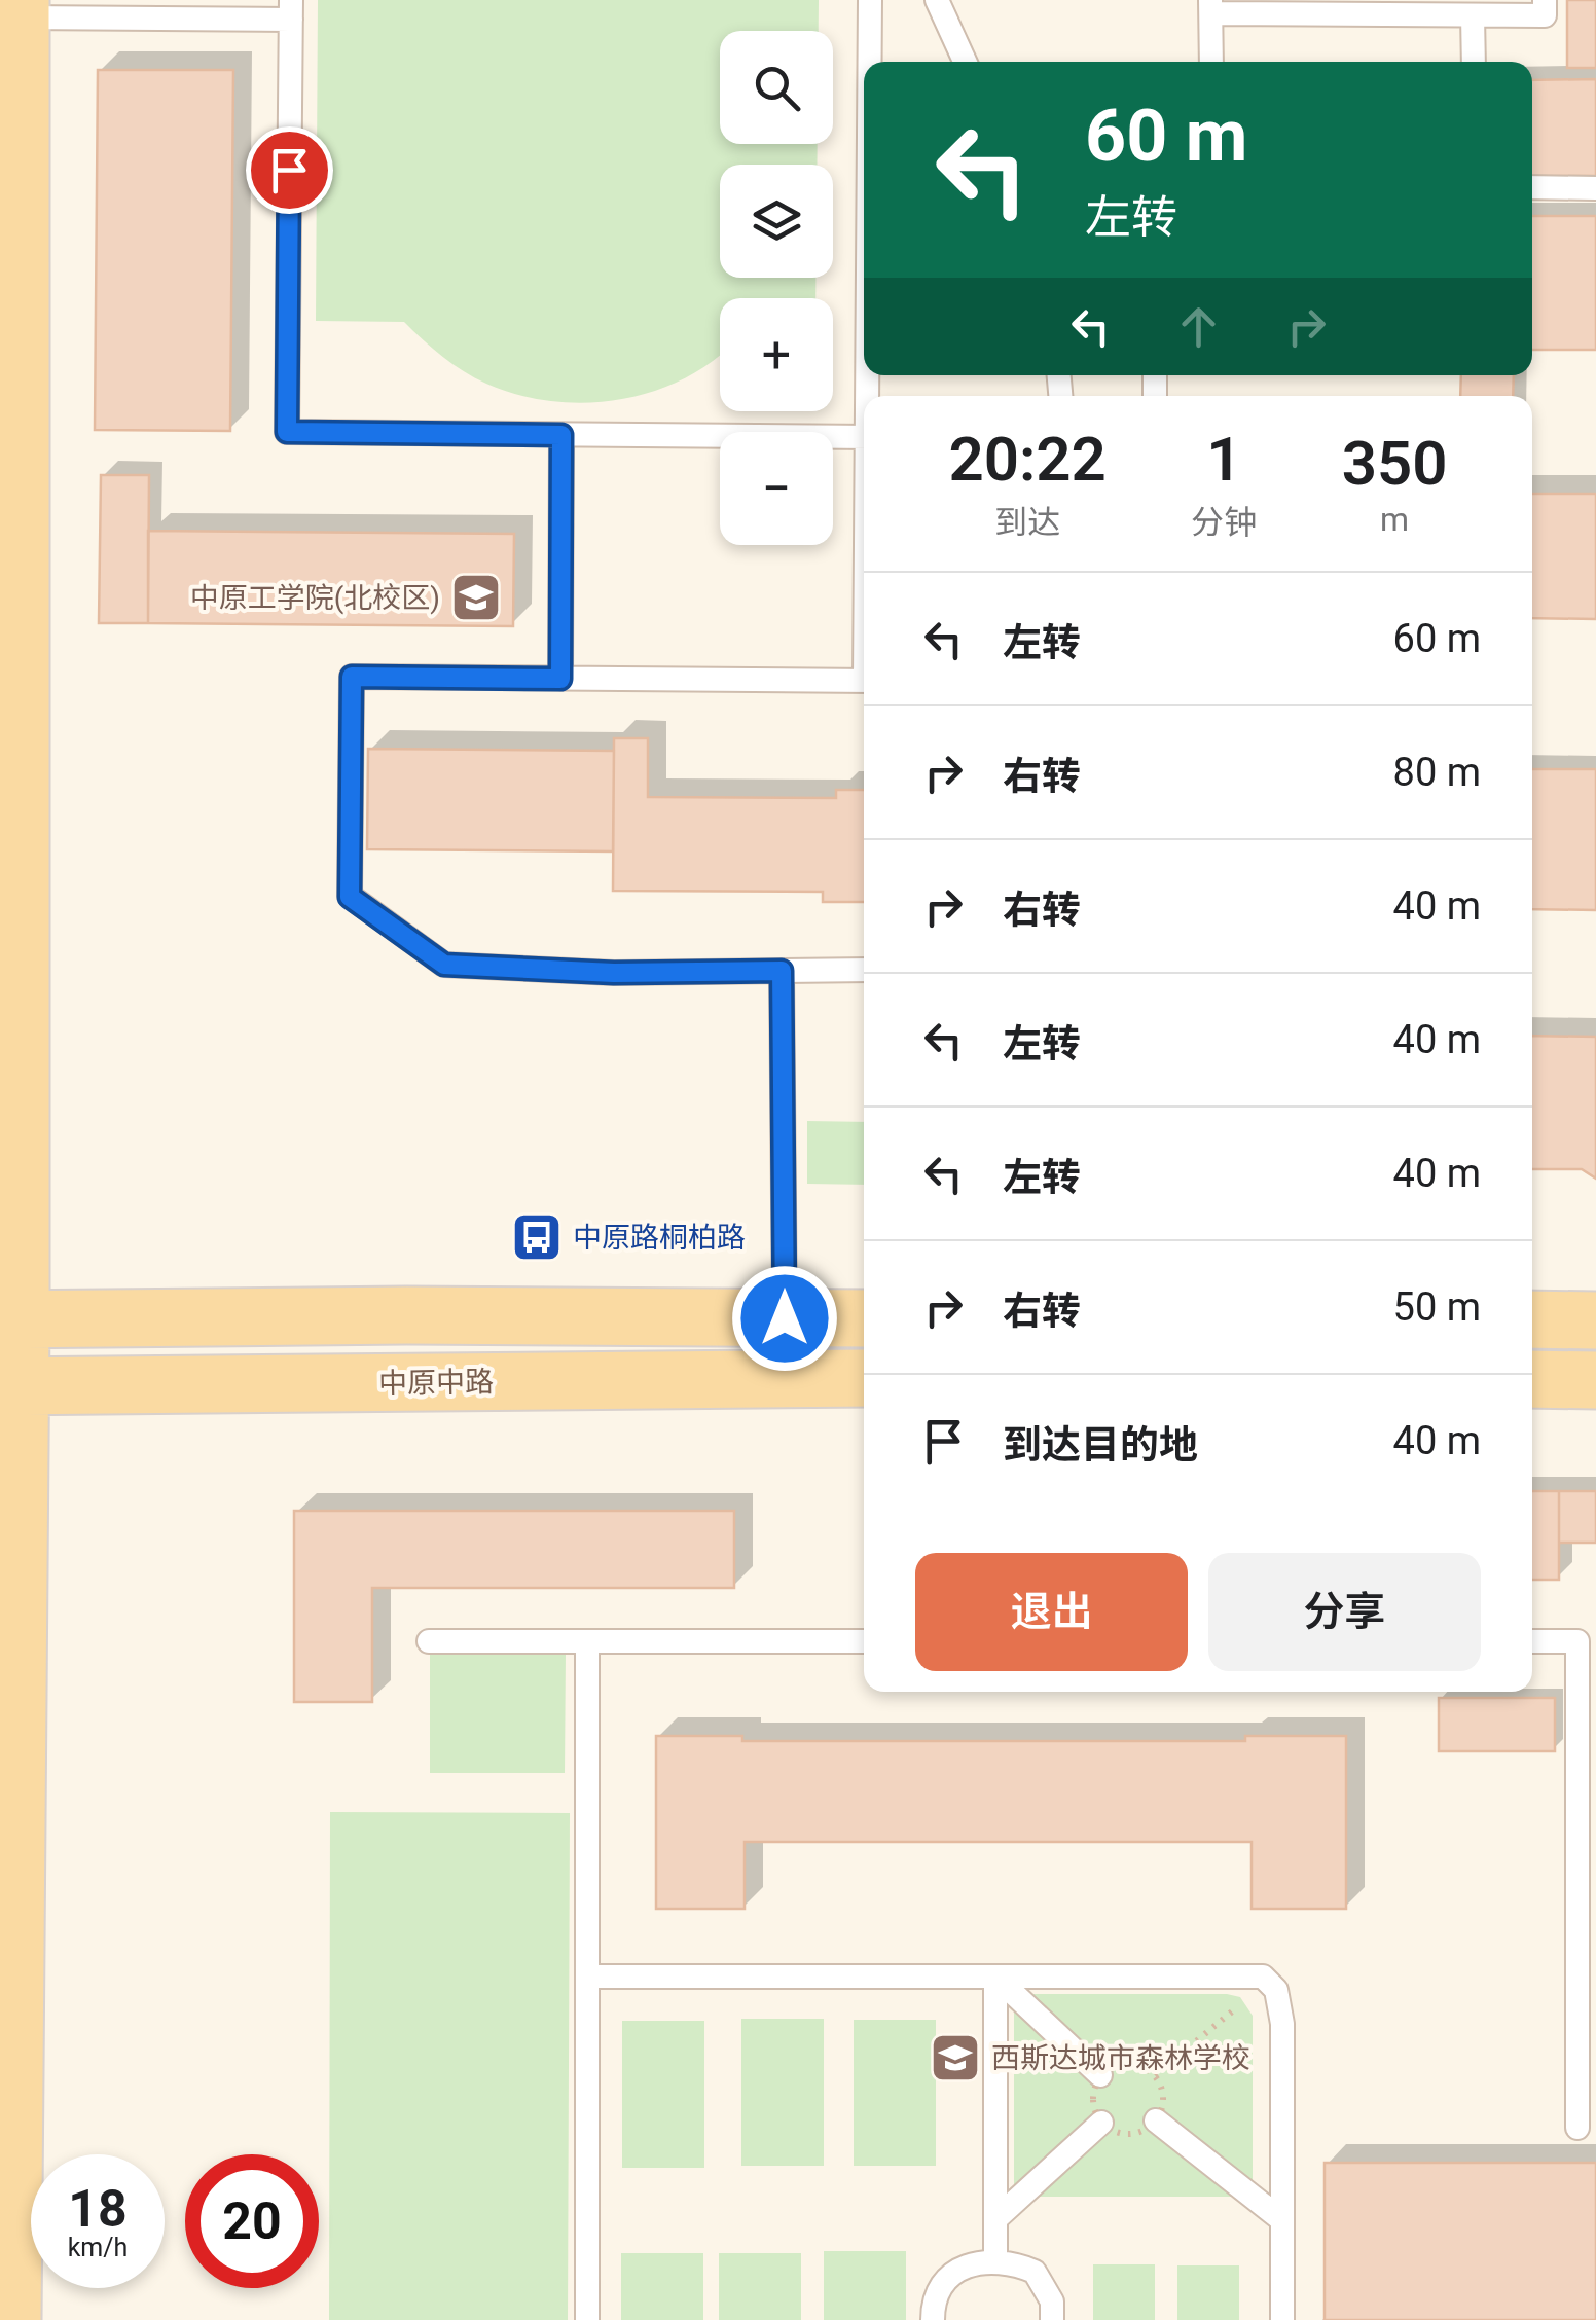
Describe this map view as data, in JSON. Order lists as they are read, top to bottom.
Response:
{
  "streets": {
    "main road": ["中原中路"]
  },
  "places": {
    "school or university": ["中原工学院(北校区)", "西斯达城市森林学校"],
    "bus stop": ["中原路桐柏路"]
  },
  "page": {
    "map_buttons": ["+", "−"],
    "turn": ["60 m", "左转"],
    "eta": [
      "20:22",
      "到达",
      "1",
      "分钟",
      "350",
      "m"
    ],
    "list": [
      {
        "name": "左转",
        "value": "60 m"
      },
      {
        "name": "右转",
        "value": "80 m"
      },
      {
        "name": "右转",
        "value": "40 m"
      },
      {
        "name": "左转",
        "value": "40 m"
      },
      {
        "name": "左转",
        "value": "40 m"
      },
      {
        "name": "右转",
        "value": "50 m"
      },
      {
        "name": "到达目的地",
        "value": "40 m"
      }
    ],
    "buttons": ["退出", "分享"],
    "speed": "18 km/h",
    "limit": "20"
  }
}
